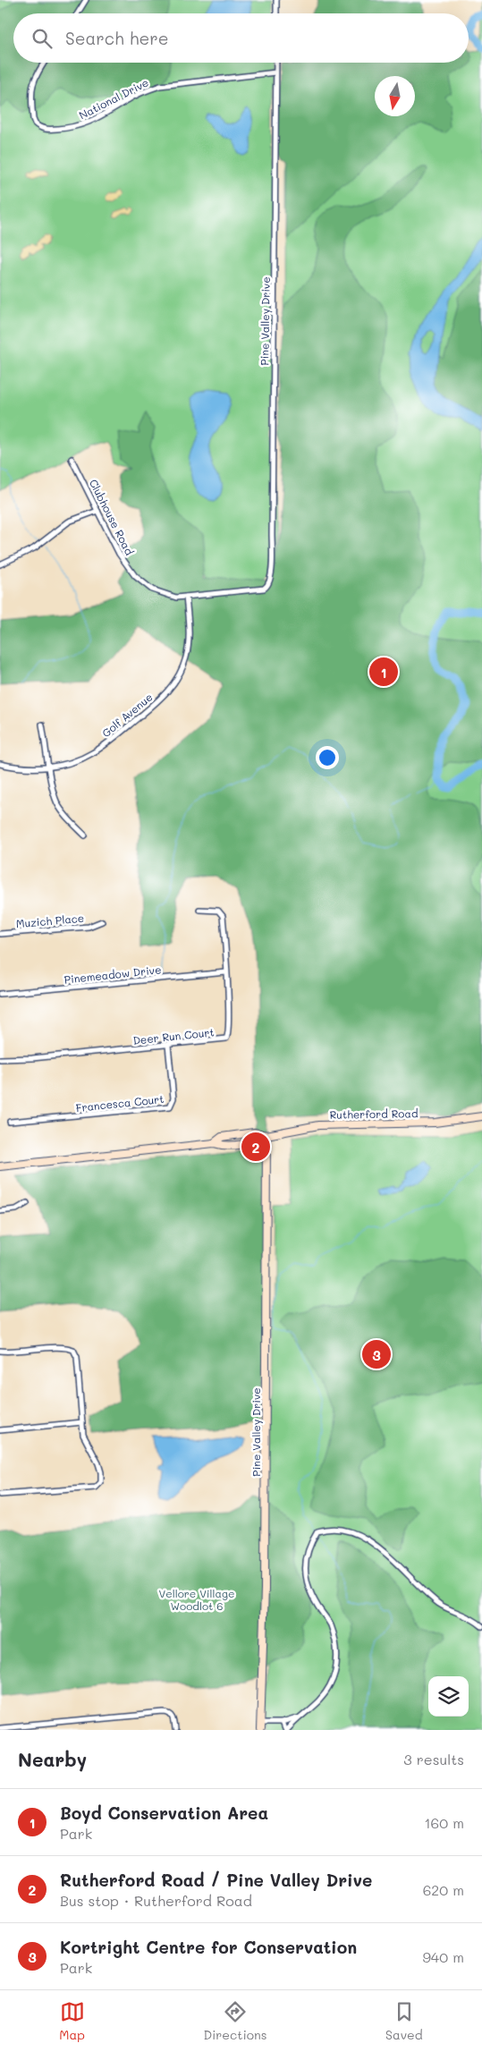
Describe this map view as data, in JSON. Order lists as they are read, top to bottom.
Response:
{
  "streets": {
    "street": [
      "National Drive",
      "Pine Valley Drive",
      "Clubhouse Road",
      "Golf Avenue",
      "Muzich Place",
      "Pinemeadow Drive",
      "Deer Run Court",
      "Francesca Court",
      "Rutherford Road"
    ]
  },
  "crossings": [
    ["National Drive", "Pine Valley Drive"],
    ["Pine Valley Drive", "Clubhouse Road"],
    ["Pine Valley Drive", "Rutherford Road"],
    ["Clubhouse Road", "Golf Avenue"],
    ["Pinemeadow Drive", "Deer Run Court"],
    ["Deer Run Court", "Francesca Court"]
  ],
  "parks": ["Vellore Village Woodlot 6"],
  "north": "bottom",
  "page": {
    "search": "Search here",
    "pins": ["1", "2", "3"],
    "heading": ["Nearby", "3 results"],
    "list": [
      {
        "mark": "1",
        "name": "Boyd Conservation Area",
        "note": "Park",
        "value": "160 m"
      },
      {
        "mark": "2",
        "name": "Rutherford Road / Pine Valley Drive",
        "note": "Bus stop · Rutherford Road",
        "value": "620 m"
      },
      {
        "mark": "3",
        "name": "Kortright Centre for Conservation",
        "note": "Park",
        "value": "940 m"
      }
    ],
    "nav": ["Map", "Directions", "Saved"]
  }
}
